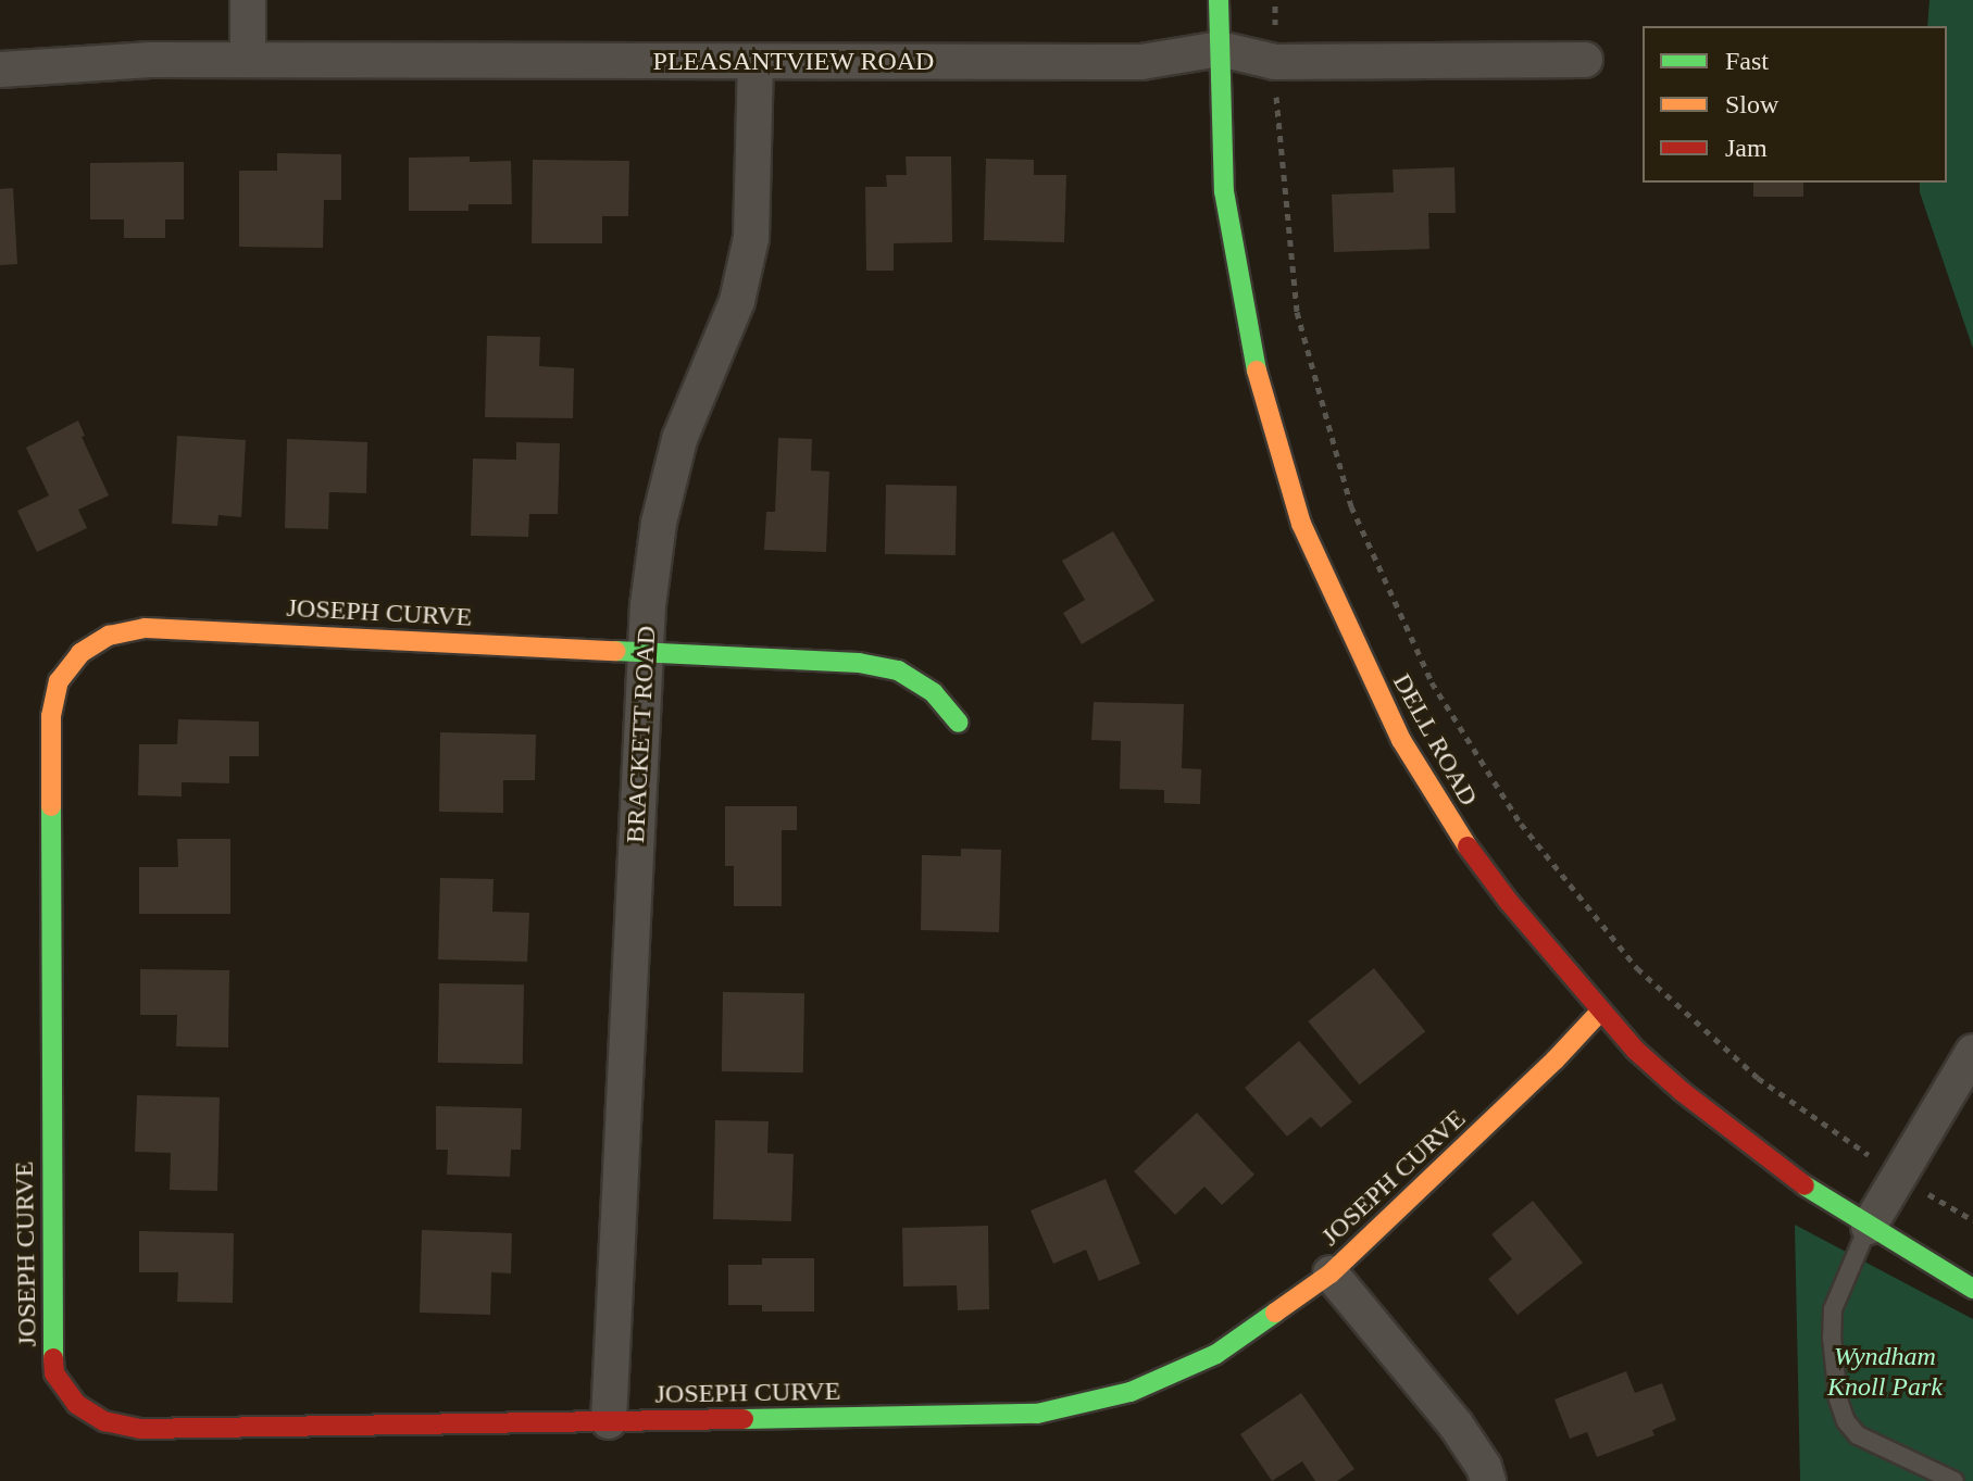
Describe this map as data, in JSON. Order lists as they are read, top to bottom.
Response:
{
  "streets": {
    "street": [
      "PLEASANTVIEW ROAD",
      "JOSEPH CURVE",
      "BRACKETT ROAD",
      "DELL ROAD"
    ]
  },
  "crossings": [
    ["PLEASANTVIEW ROAD", "BRACKETT ROAD"],
    ["PLEASANTVIEW ROAD", "DELL ROAD"],
    ["JOSEPH CURVE", "BRACKETT ROAD"],
    ["JOSEPH CURVE", "DELL ROAD"]
  ],
  "parks": ["Wyndham Knoll Park"],
  "legend": ["Fast", "Slow", "Jam"]
}
